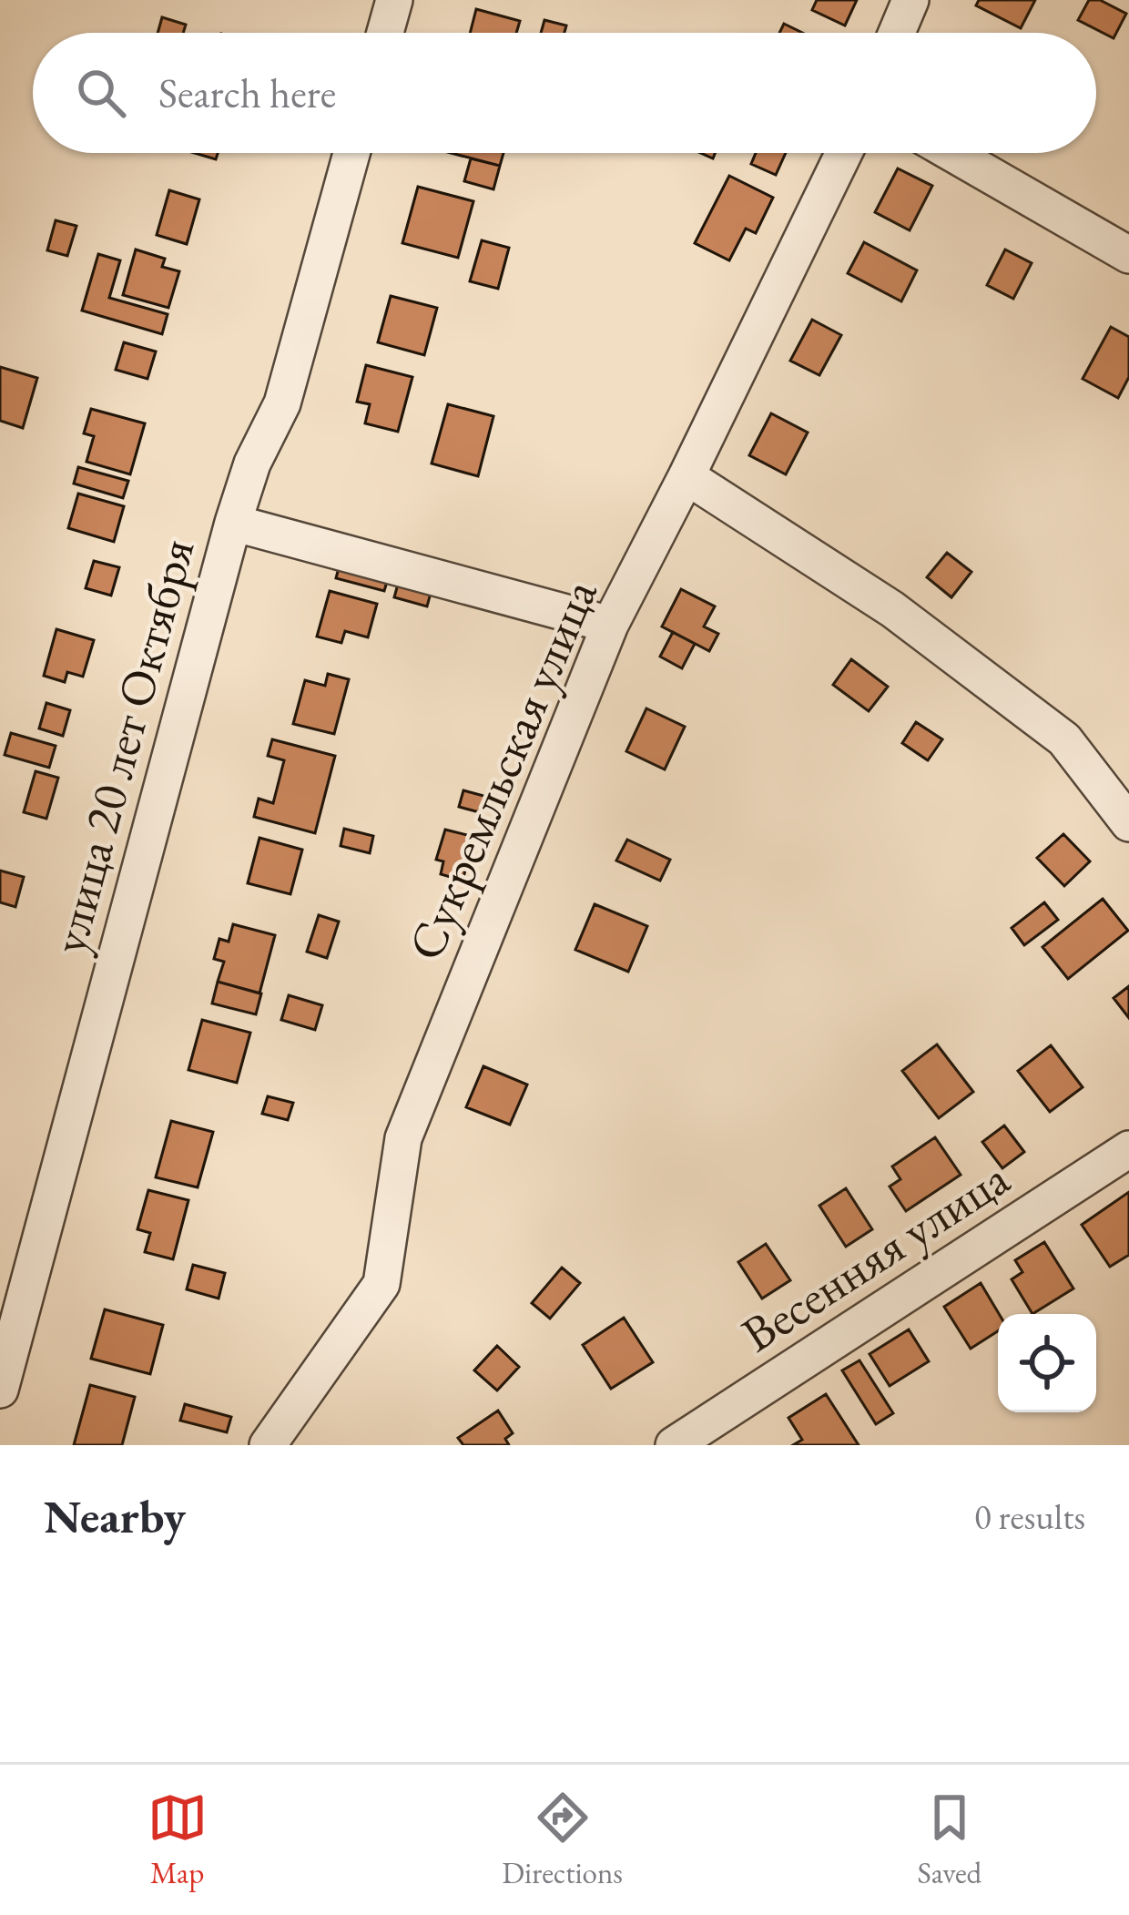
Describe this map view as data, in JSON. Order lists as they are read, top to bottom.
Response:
{
  "streets": {
    "street": ["улица 20 лет Октября", "Сукремльская улица", "Весенняя улица"]
  },
  "page": {
    "search": "Search here",
    "heading": ["Nearby", "0 results"],
    "nav": ["Map", "Directions", "Saved"]
  }
}
